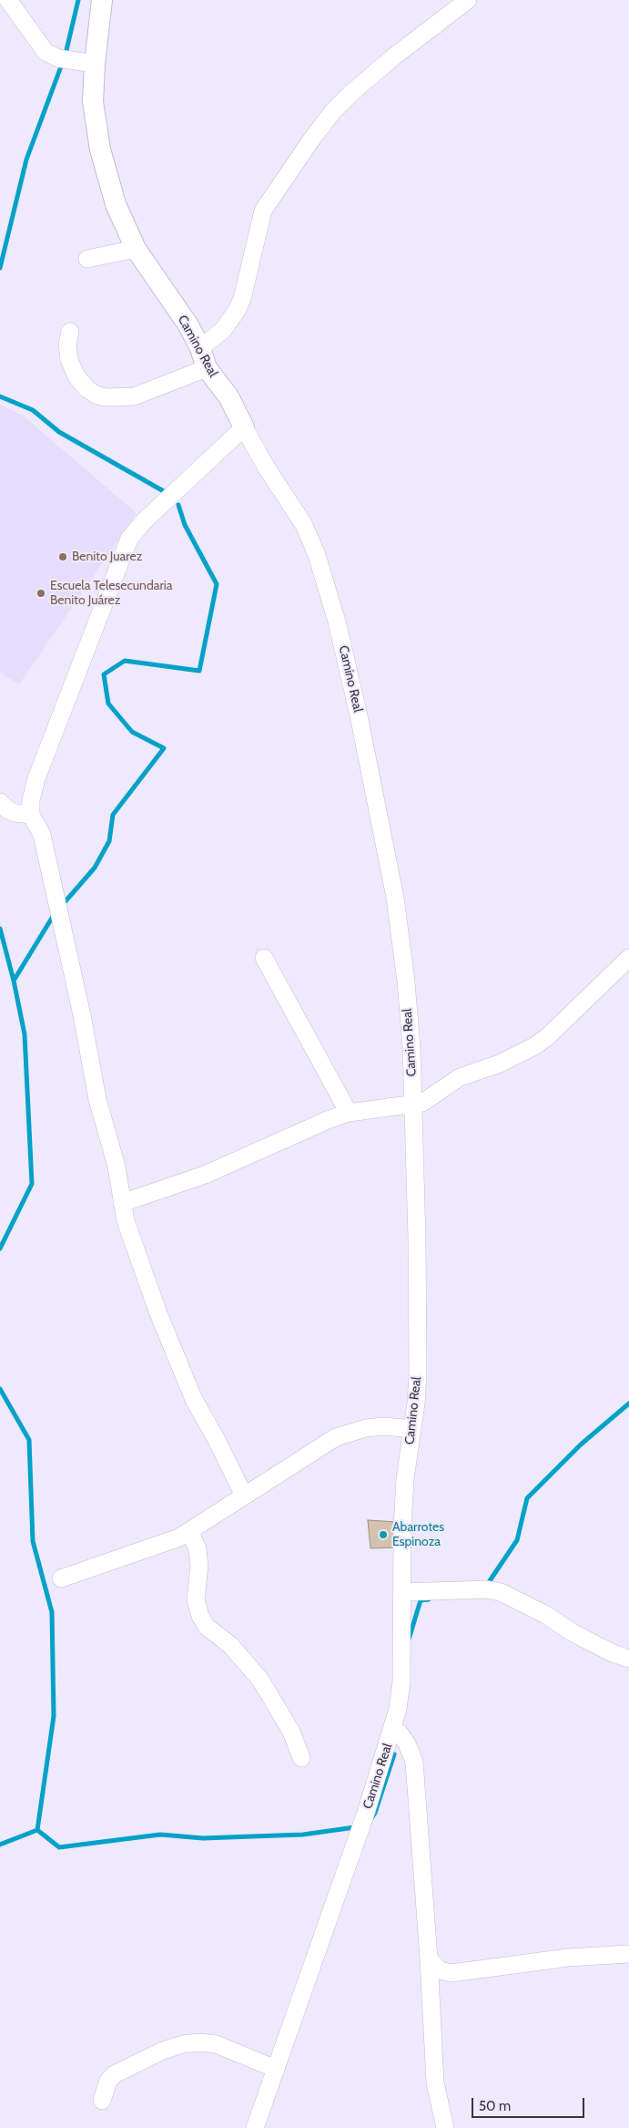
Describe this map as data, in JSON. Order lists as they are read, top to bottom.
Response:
{
  "streets": {
    "street": ["Camino Real"]
  },
  "places": ["Benito Juarez", "Escuela Telesecundaria Benito Juárez", "Abarrotes Espinoza"],
  "scale_bar": "50 m"
}
